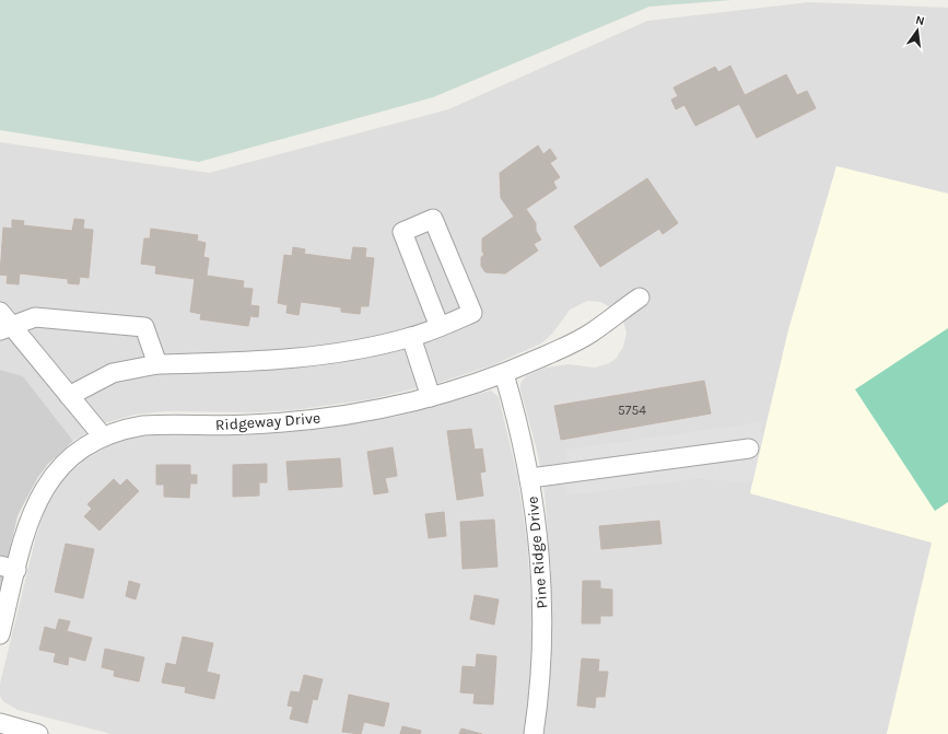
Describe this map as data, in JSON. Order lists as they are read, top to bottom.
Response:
{
  "streets": {
    "street": ["Ridgeway Drive", "Pine Ridge Drive"]
  },
  "crossings": [
    ["Ridgeway Drive", "Pine Ridge Drive"]
  ],
  "house_numbers": ["5754"],
  "north": "top"
}
